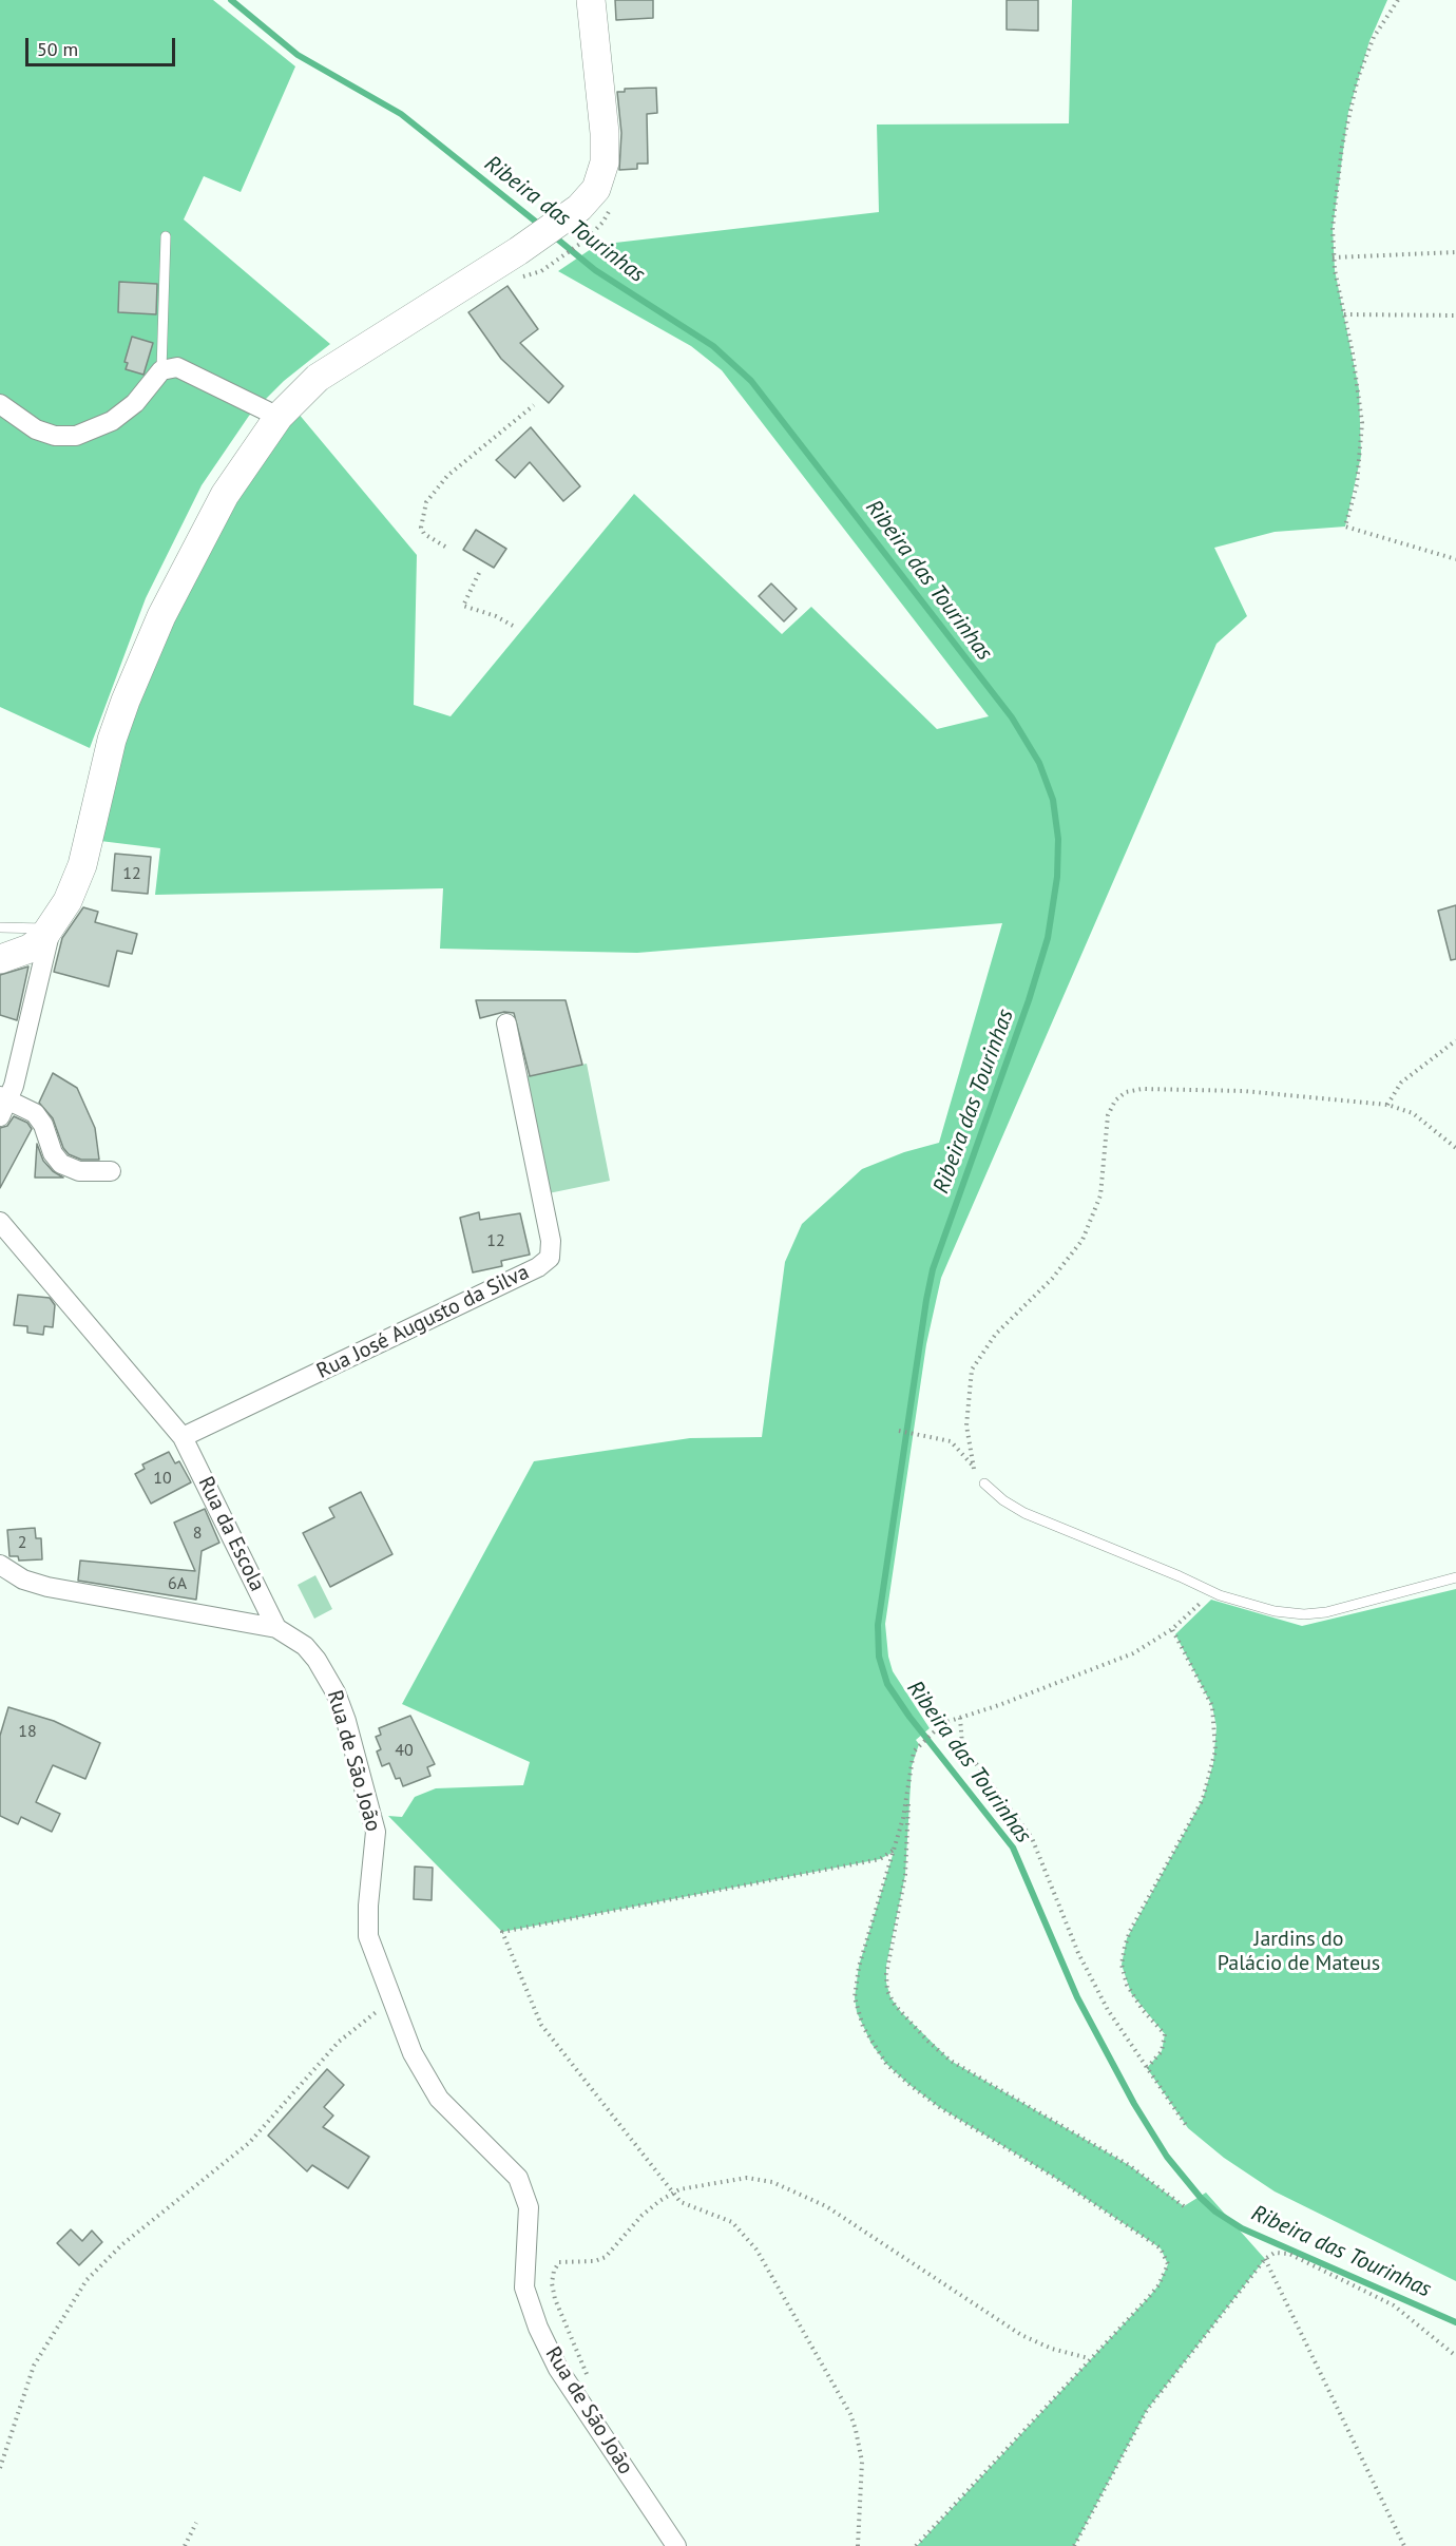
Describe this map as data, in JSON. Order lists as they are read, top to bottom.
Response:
{
  "streets": {
    "street": ["Rua José Augusto da Silva", "Rua da Escola", "Rua de São João"]
  },
  "crossings": [
    ["Rua José Augusto da Silva", "Rua da Escola"],
    ["Rua da Escola", "Rua de São João"]
  ],
  "water": ["Ribeira das Tourinhas"],
  "parks": ["Jardins do Palácio de Mateus"],
  "house_numbers": [
    "12",
    "12",
    "10",
    "8",
    "2",
    "6A",
    "18",
    "40"
  ],
  "scale_bar": "50 m"
}
